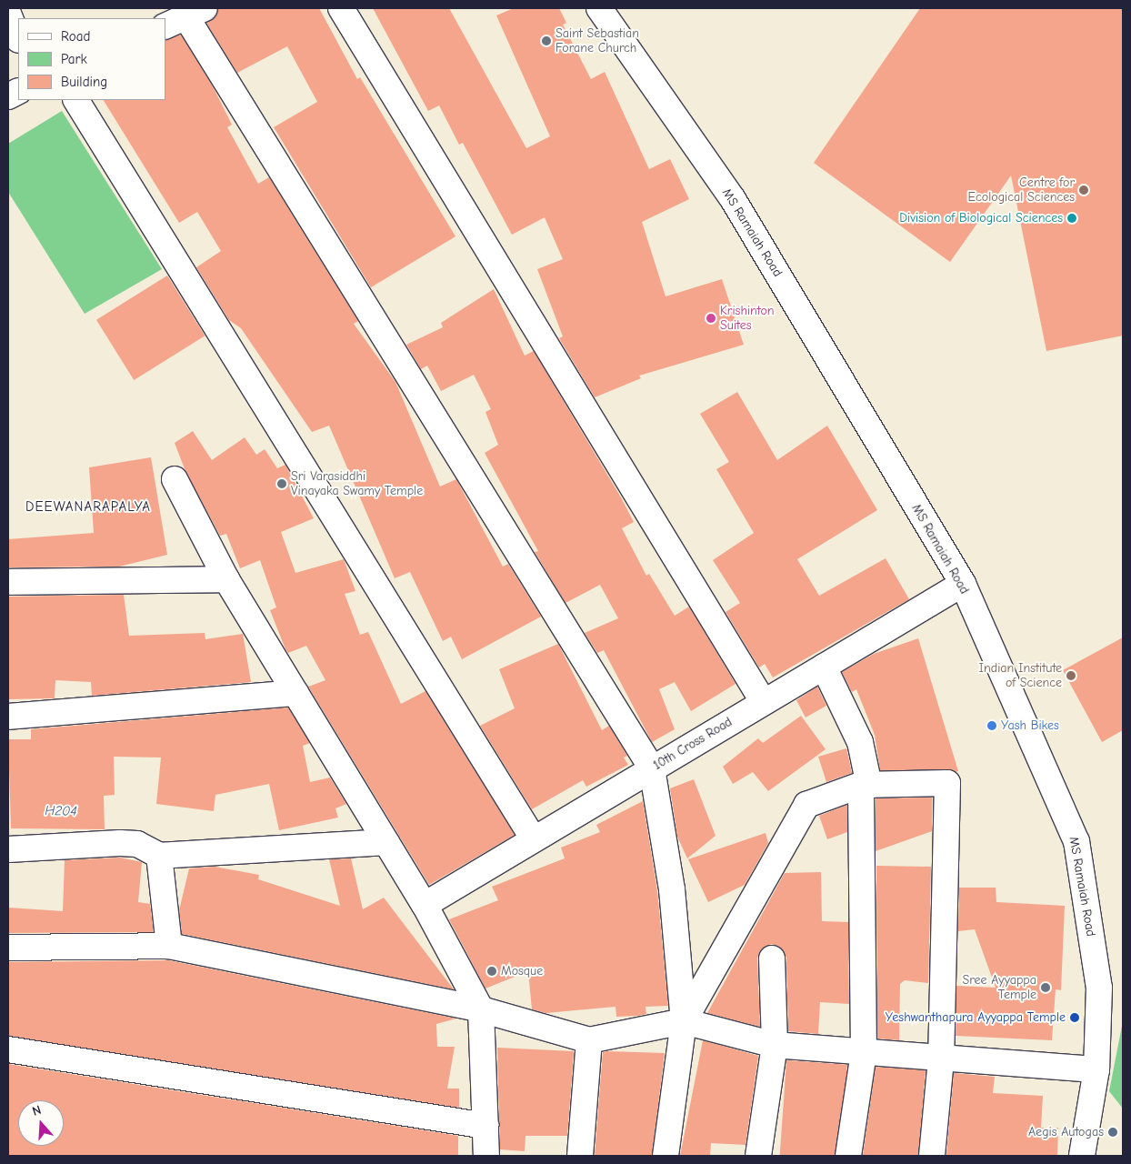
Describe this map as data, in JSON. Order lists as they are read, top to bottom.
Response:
{
  "streets": {
    "street": ["MS Ramaiah Road", "10th Cross Road"]
  },
  "crossings": [
    ["MS Ramaiah Road", "10th Cross Road"]
  ],
  "districts": ["DEEWANARAPALYA"],
  "water": ["H204"],
  "places": [
    "Saint Sebastian Forane Church",
    "Centre for Ecological Sciences",
    "Division of Biological Sciences",
    "Krishinton Suites",
    "Sri Varasiddhi Vinayaka Swamy Temple",
    "Indian Institute of Science",
    "Yash Bikes",
    "Mosque",
    "Sree Ayyappa Temple",
    "Yeshwanthapura Ayyappa Temple",
    "Aegis Autogas"
  ],
  "legend": ["Road", "Park", "Building"],
  "north": "top"
}
